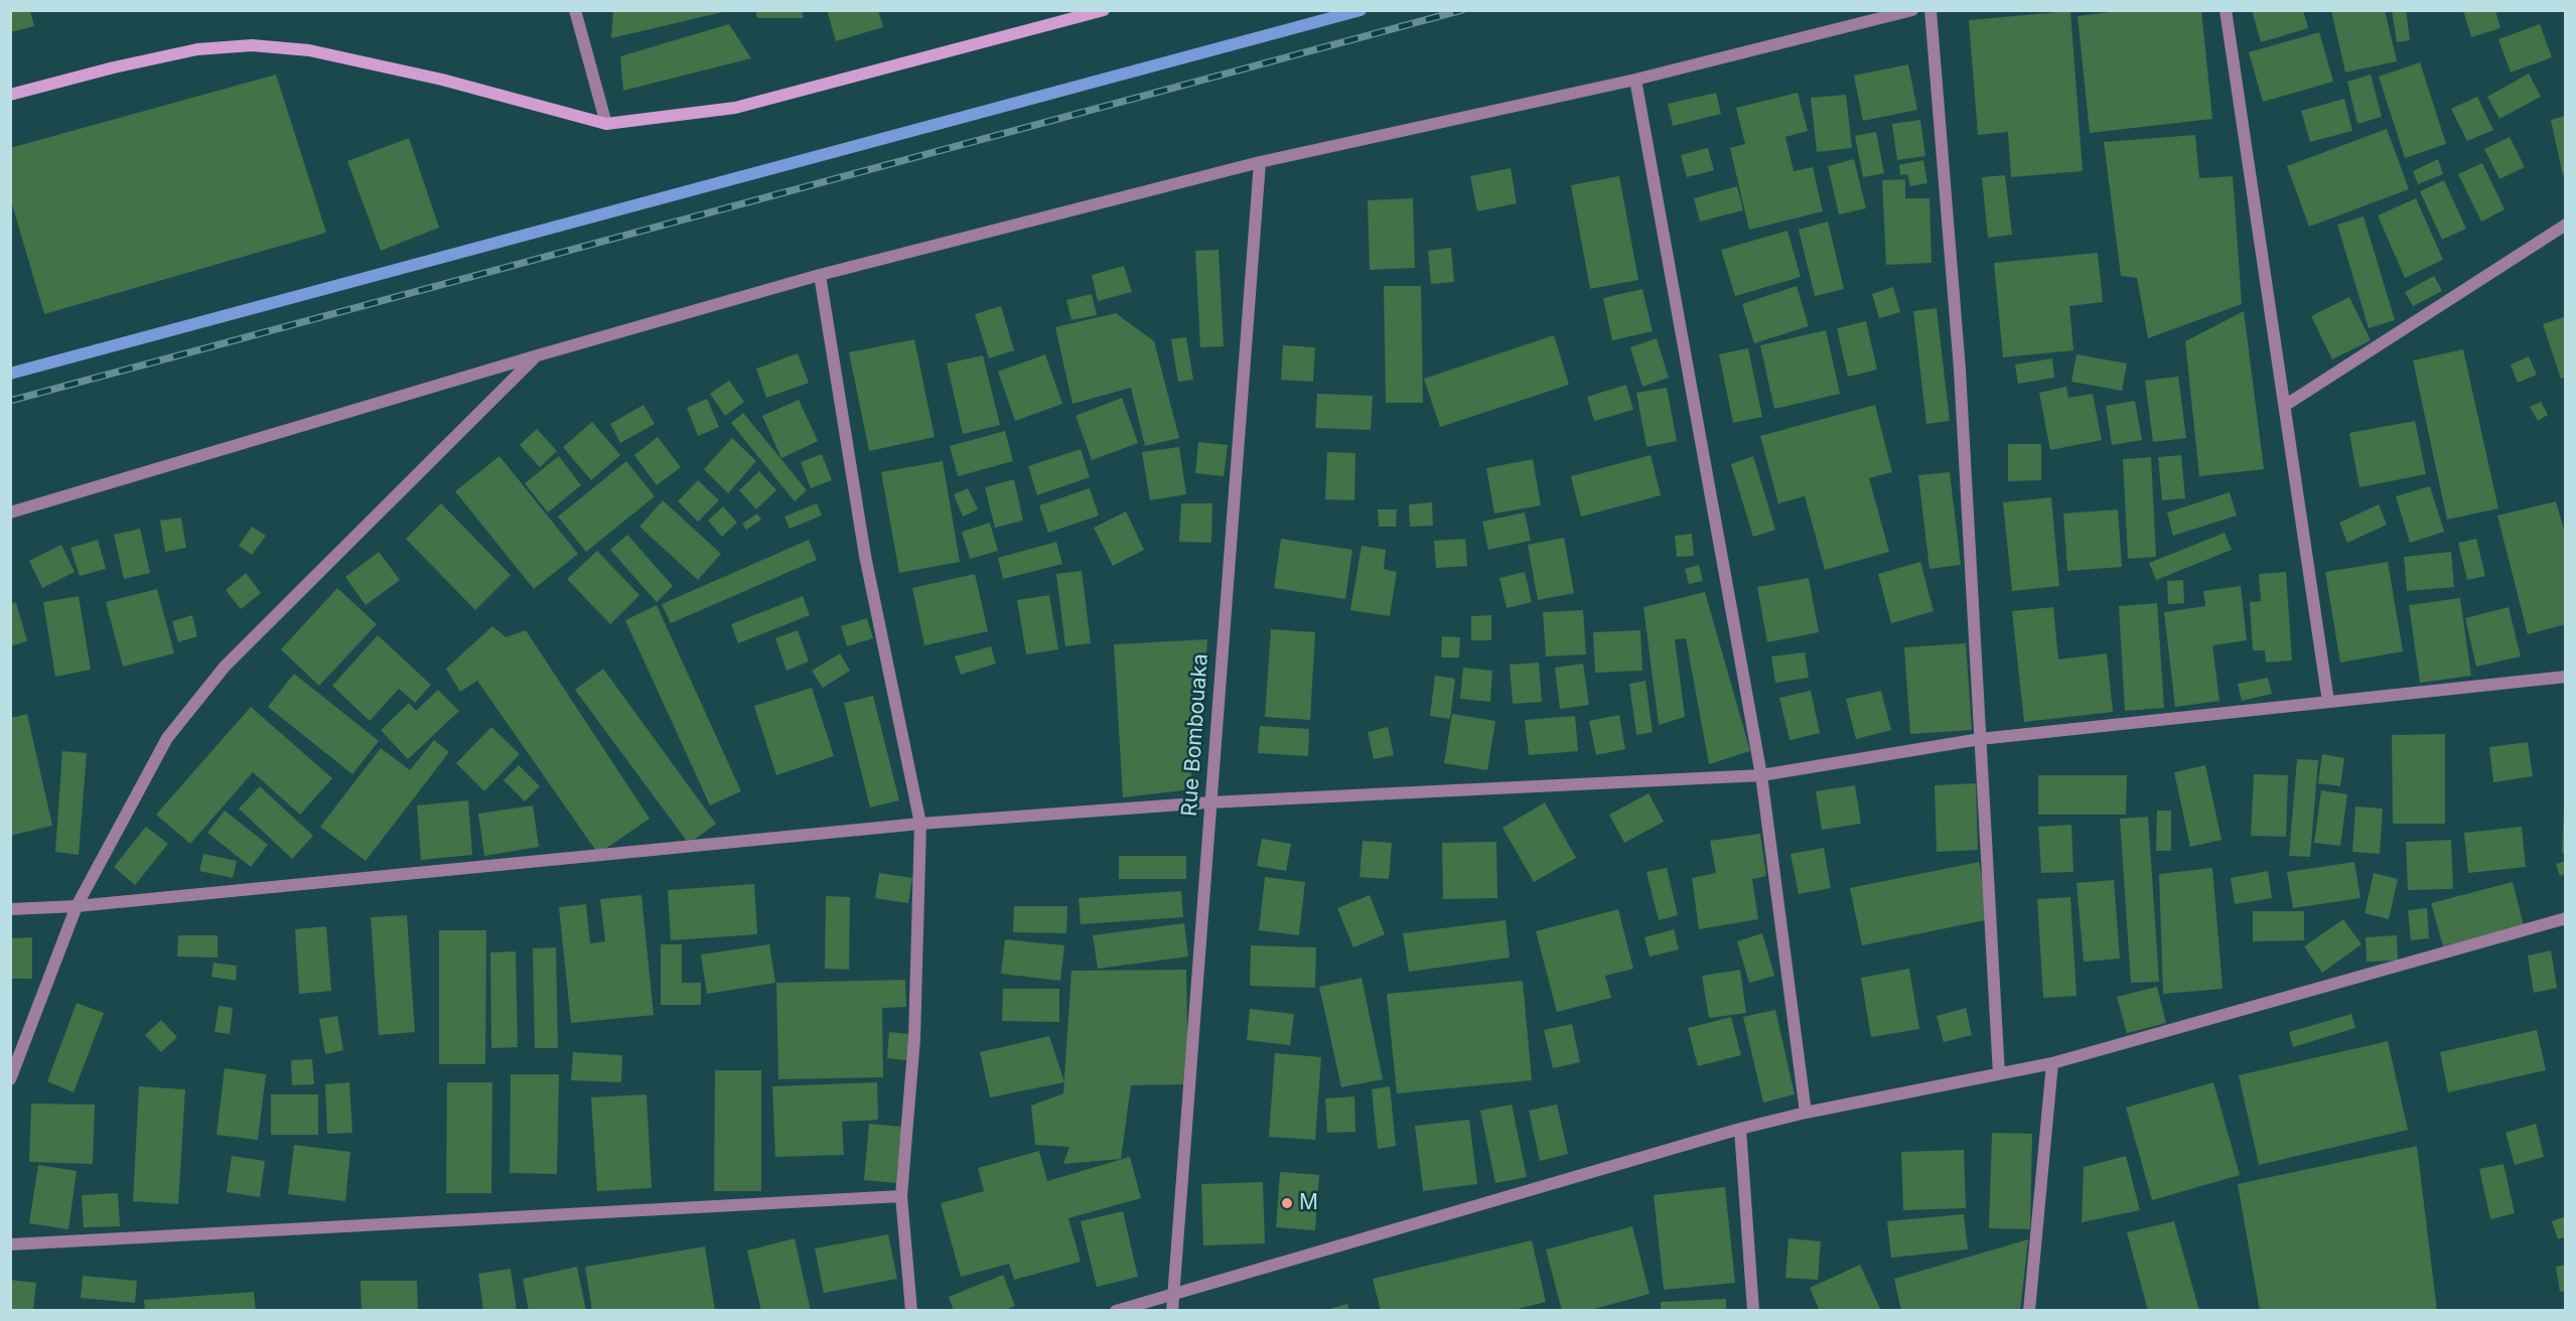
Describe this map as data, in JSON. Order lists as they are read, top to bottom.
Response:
{
  "streets": {
    "street": ["Rue Bombouaka"]
  },
  "places": ["M"]
}
